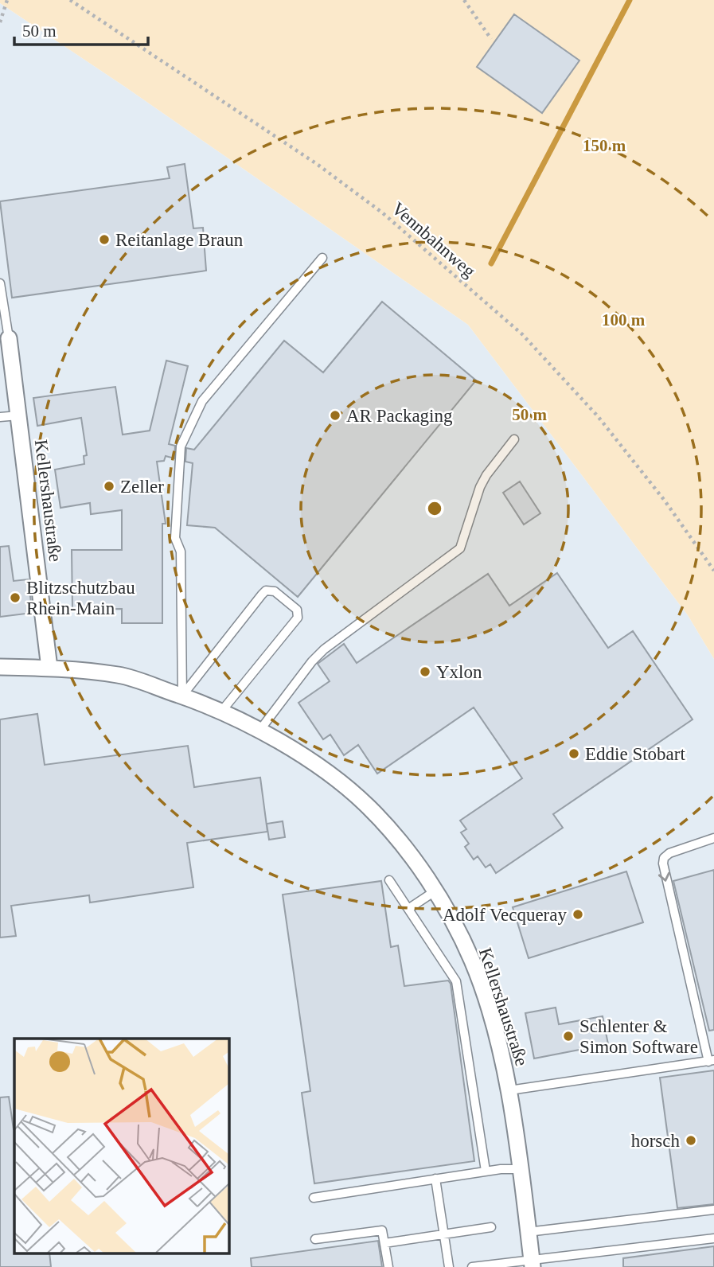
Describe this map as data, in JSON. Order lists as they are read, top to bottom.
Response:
{
  "streets": {
    "street": ["Kellershaustraße"],
    "path": ["Vennbahnweg"]
  },
  "places": [
    "Reitanlage Braun",
    "AR Packaging",
    "Zeller",
    "Blitzschutzbau Rhein-Main",
    "Yxlon",
    "Eddie Stobart",
    "Adolf Vecqueray",
    "Schlenter & Simon Software",
    "horsch"
  ],
  "scale_bar": "50 m",
  "rings": ["150 m", "100 m", "50 m"]
}
